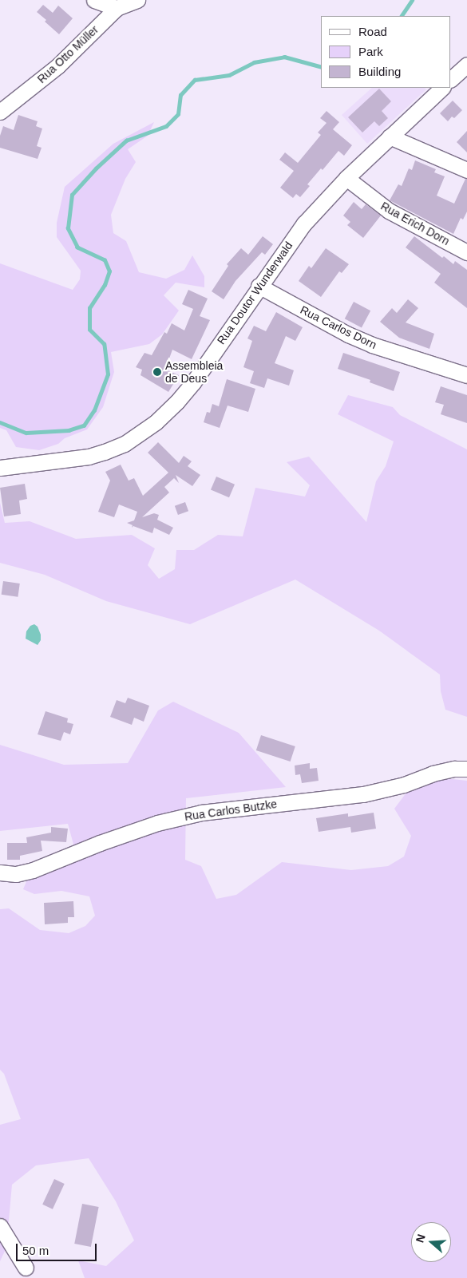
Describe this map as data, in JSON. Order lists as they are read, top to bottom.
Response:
{
  "streets": {
    "street": [
      "Rua Otto Müller",
      "Rua Erich Dorn",
      "Rua Doutor Wunderwald",
      "Rua Carlos Dorn",
      "Rua Carlos Butzke"
    ]
  },
  "crossings": [
    ["Rua Erich Dorn", "Rua Doutor Wunderwald"],
    ["Rua Doutor Wunderwald", "Rua Carlos Dorn"]
  ],
  "places": ["Assembleia de Deus"],
  "legend": ["Road", "Park", "Building"],
  "scale_bar": "50 m",
  "north": "left"
}
